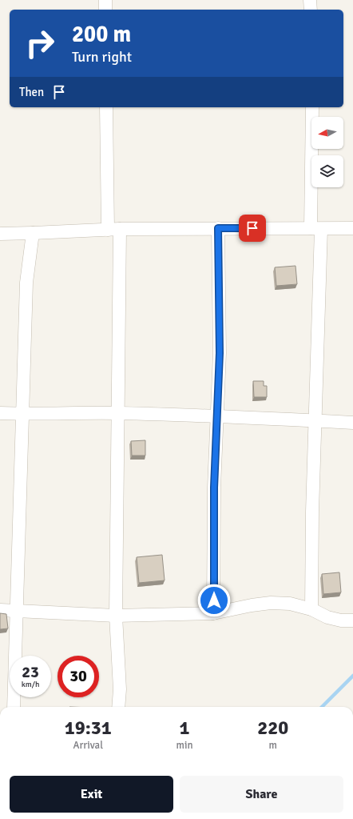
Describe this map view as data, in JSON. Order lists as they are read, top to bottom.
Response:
{
  "north": "left",
  "page": {
    "turn": ["200 m", "Turn right"],
    "then": "Then",
    "speed": "23 km/h",
    "limit": "30",
    "eta": [
      "19:31",
      "Arrival",
      "1",
      "min",
      "220",
      "m"
    ],
    "buttons": ["Exit", "Share"]
  }
}
